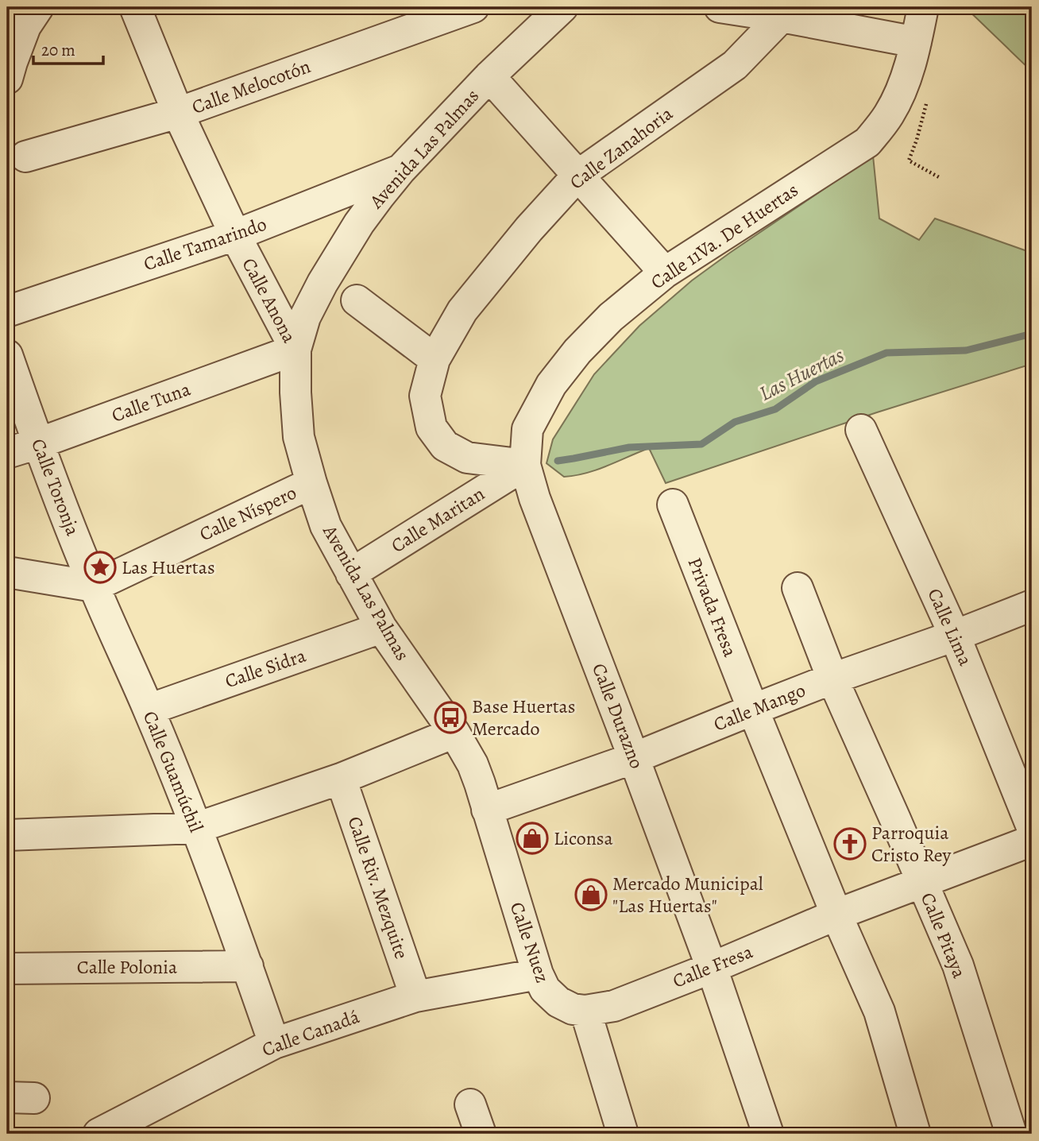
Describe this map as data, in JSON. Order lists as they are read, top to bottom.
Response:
{
  "streets": {
    "street": [
      "Calle Melocotón",
      "Calle Zanahoria",
      "Avenida Las Palmas",
      "Calle 11Va. De Huertas",
      "Calle Tamarindo",
      "Calle Anona",
      "Calle Tuna",
      "Calle Toronja",
      "Calle Níspero",
      "Calle Maritan",
      "Privada Fresa",
      "Calle Lima",
      "Calle Sidra",
      "Calle Mango",
      "Calle Durazno",
      "Calle Guamúchil",
      "Calle Riv. Mezquite",
      "Calle Pitaya",
      "Calle Nuez",
      "Calle Fresa",
      "Calle Polonia",
      "Calle Canadá"
    ]
  },
  "crossings": [
    ["Calle Melocotón", "Calle Anona"],
    ["Avenida Las Palmas", "Calle Tamarindo"],
    ["Avenida Las Palmas", "Calle Anona"],
    ["Avenida Las Palmas", "Calle Tuna"],
    ["Avenida Las Palmas", "Calle Níspero"],
    ["Avenida Las Palmas", "Calle Maritan"],
    ["Avenida Las Palmas", "Calle Sidra"],
    ["Avenida Las Palmas", "Calle Nuez"],
    ["Calle 11Va. De Huertas", "Calle Maritan"],
    ["Calle 11Va. De Huertas", "Calle Durazno"],
    ["Calle Tamarindo", "Calle Anona"],
    ["Calle Anona", "Calle Tuna"],
    ["Calle Tuna", "Calle Toronja"],
    ["Calle Toronja", "Calle Níspero"],
    ["Calle Toronja", "Calle Guamúchil"],
    ["Calle Níspero", "Calle Guamúchil"],
    ["Calle Maritan", "Calle Durazno"],
    ["Privada Fresa", "Calle Mango"],
    ["Calle Lima", "Calle Mango"],
    ["Calle Sidra", "Calle Guamúchil"],
    ["Calle Mango", "Calle Durazno"],
    ["Calle Mango", "Calle Pitaya"],
    ["Calle Mango", "Calle Nuez"],
    ["Calle Durazno", "Calle Fresa"],
    ["Calle Guamúchil", "Calle Polonia"],
    ["Calle Guamúchil", "Calle Canadá"],
    ["Calle Riv. Mezquite", "Calle Canadá"],
    ["Calle Pitaya", "Calle Fresa"],
    ["Calle Nuez", "Calle Fresa"],
    ["Calle Nuez", "Calle Canadá"]
  ],
  "water": ["Las Huertas"],
  "places": {
    "place": ["Las Huertas"],
    "bus stop": ["Base Huertas Mercado"],
    "shop": ["Liconsa", "Mercado Municipal \"Las Huertas\""],
    "church": ["Parroquia Cristo Rey"]
  },
  "scale_bar": "20 m"
}
